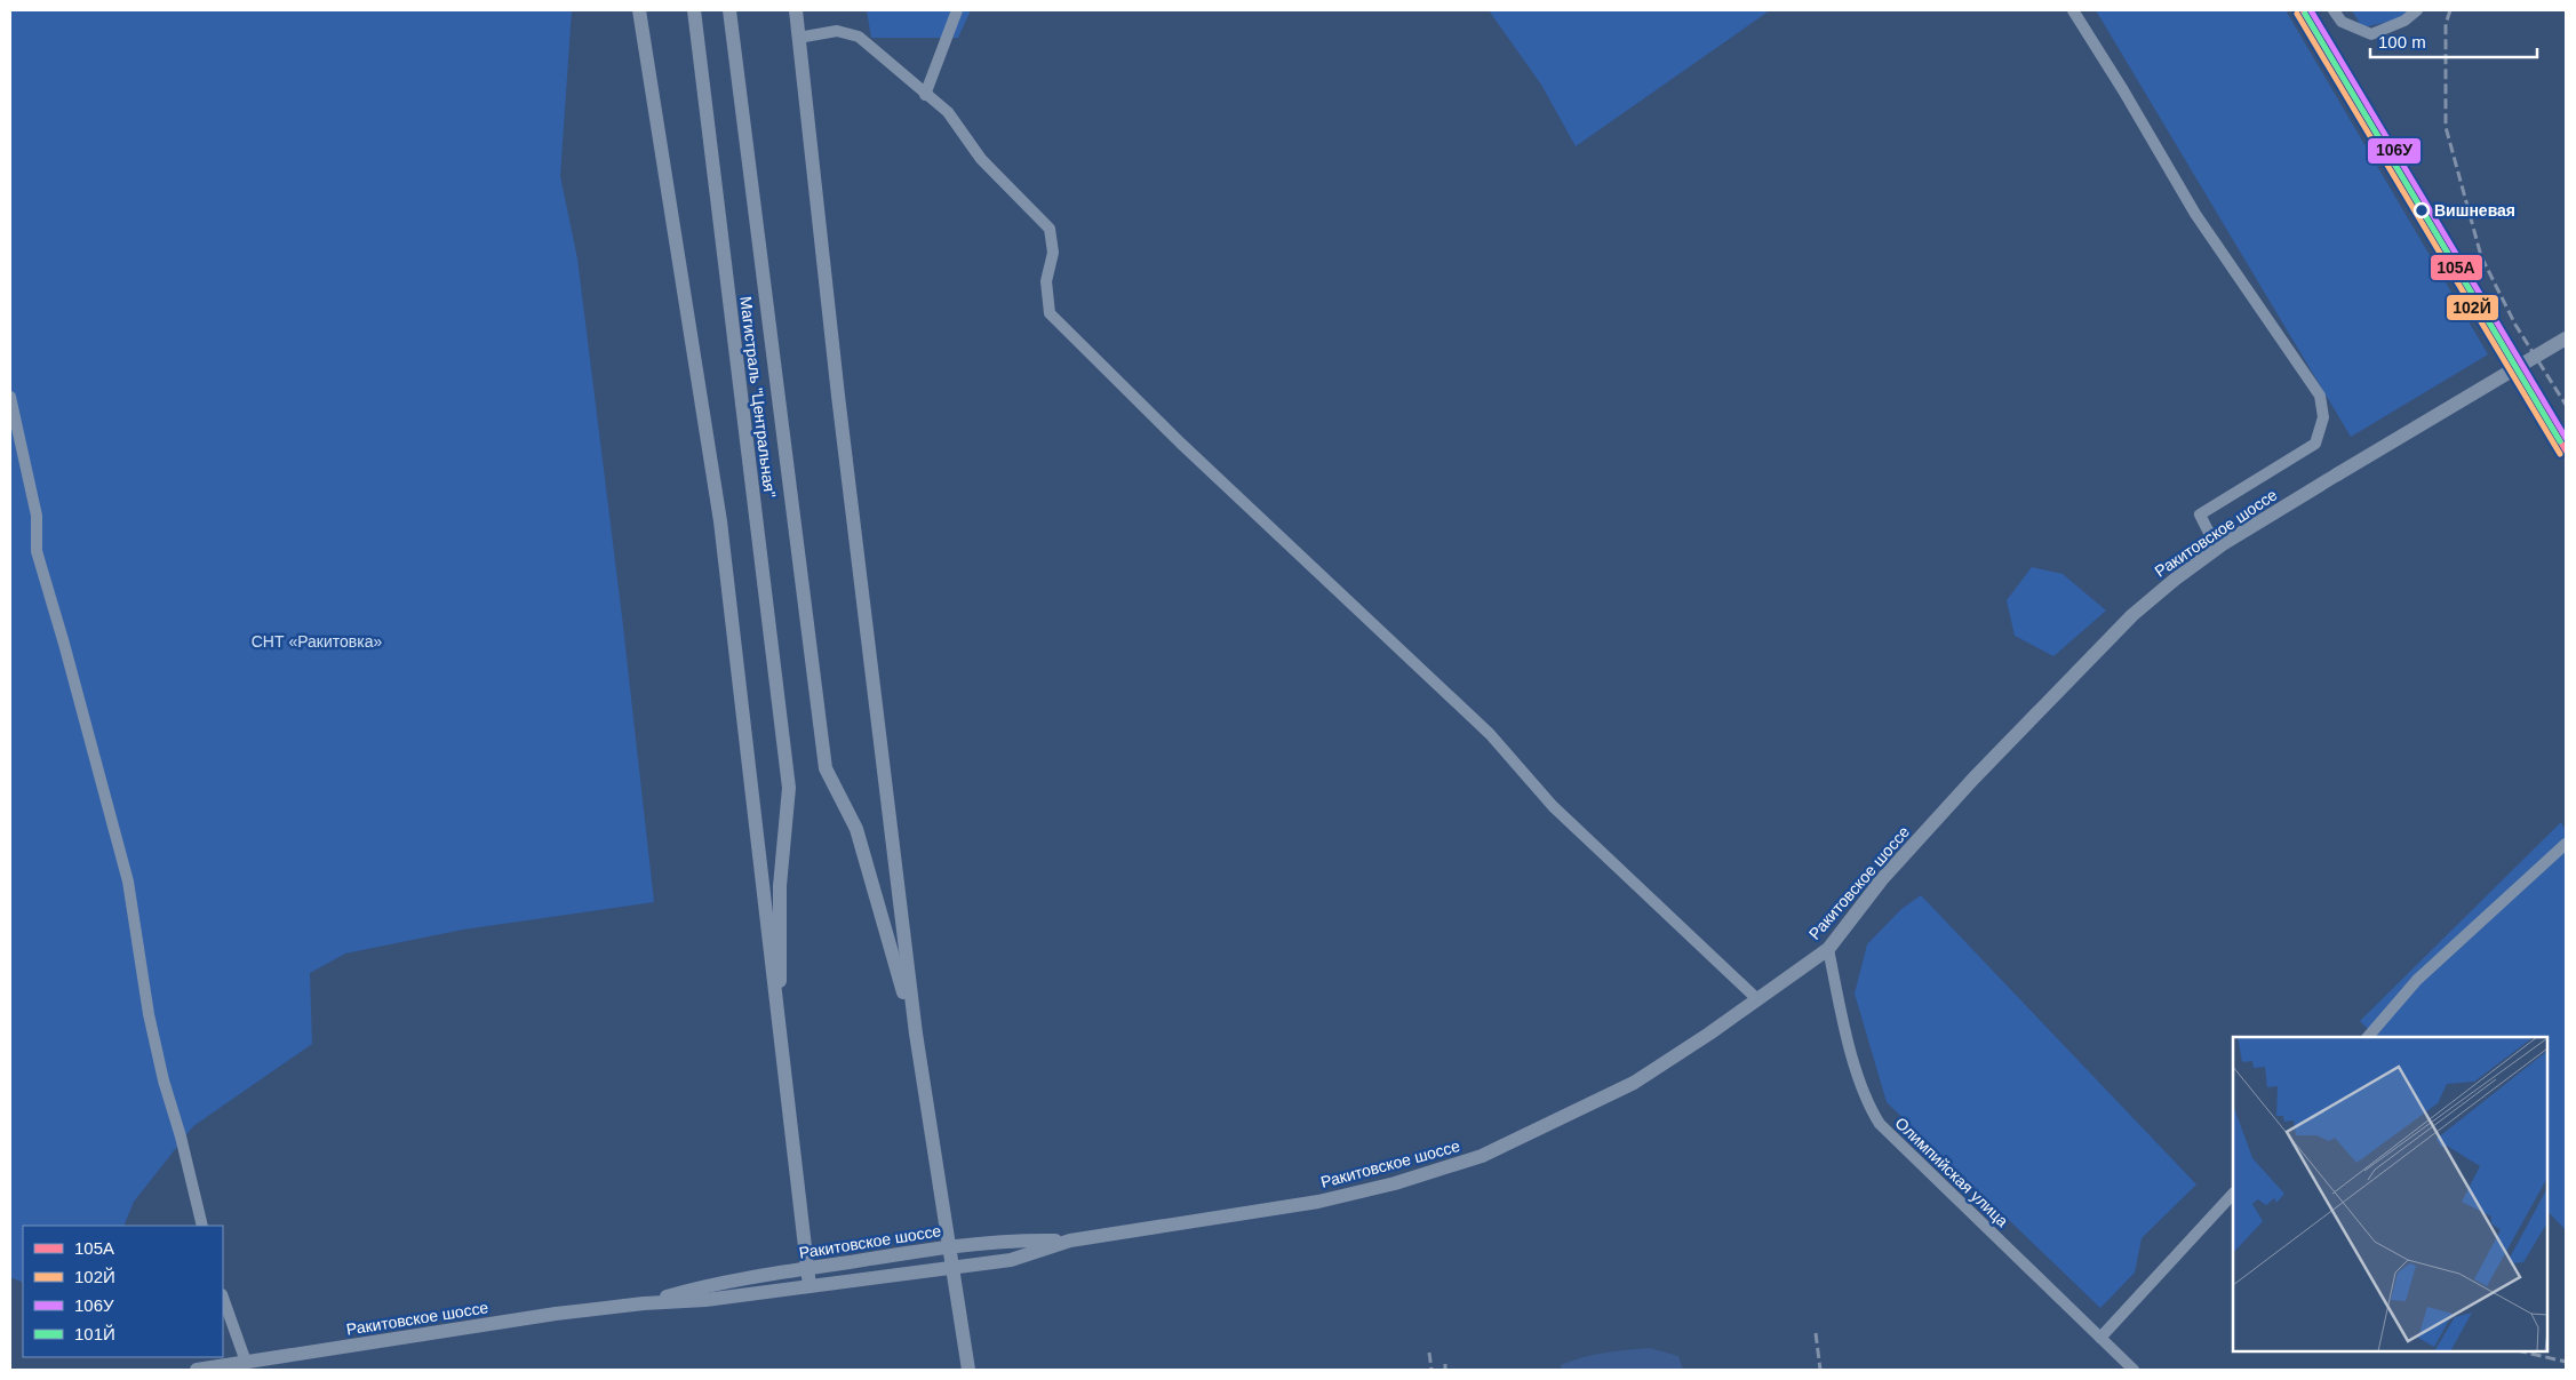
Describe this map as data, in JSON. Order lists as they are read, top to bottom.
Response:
{
  "streets": {
    "main road": ["Магистраль \"Центральная\"", "Ракитовское шоссе"],
    "street": ["Олимпийская улица"]
  },
  "crossings": [
    ["Ракитовское шоссе", "Олимпийская улица"]
  ],
  "parks": ["СНТ «Ракитовка»"],
  "places": ["Вишневая"],
  "lines": [
    "transit line 105А",
    "transit line 106У",
    "transit line 102Й",
    "transit line 101Й"
  ],
  "legend": [
    "105А",
    "102Й",
    "106У",
    "101Й"
  ],
  "scale_bar": "100 m"
}
